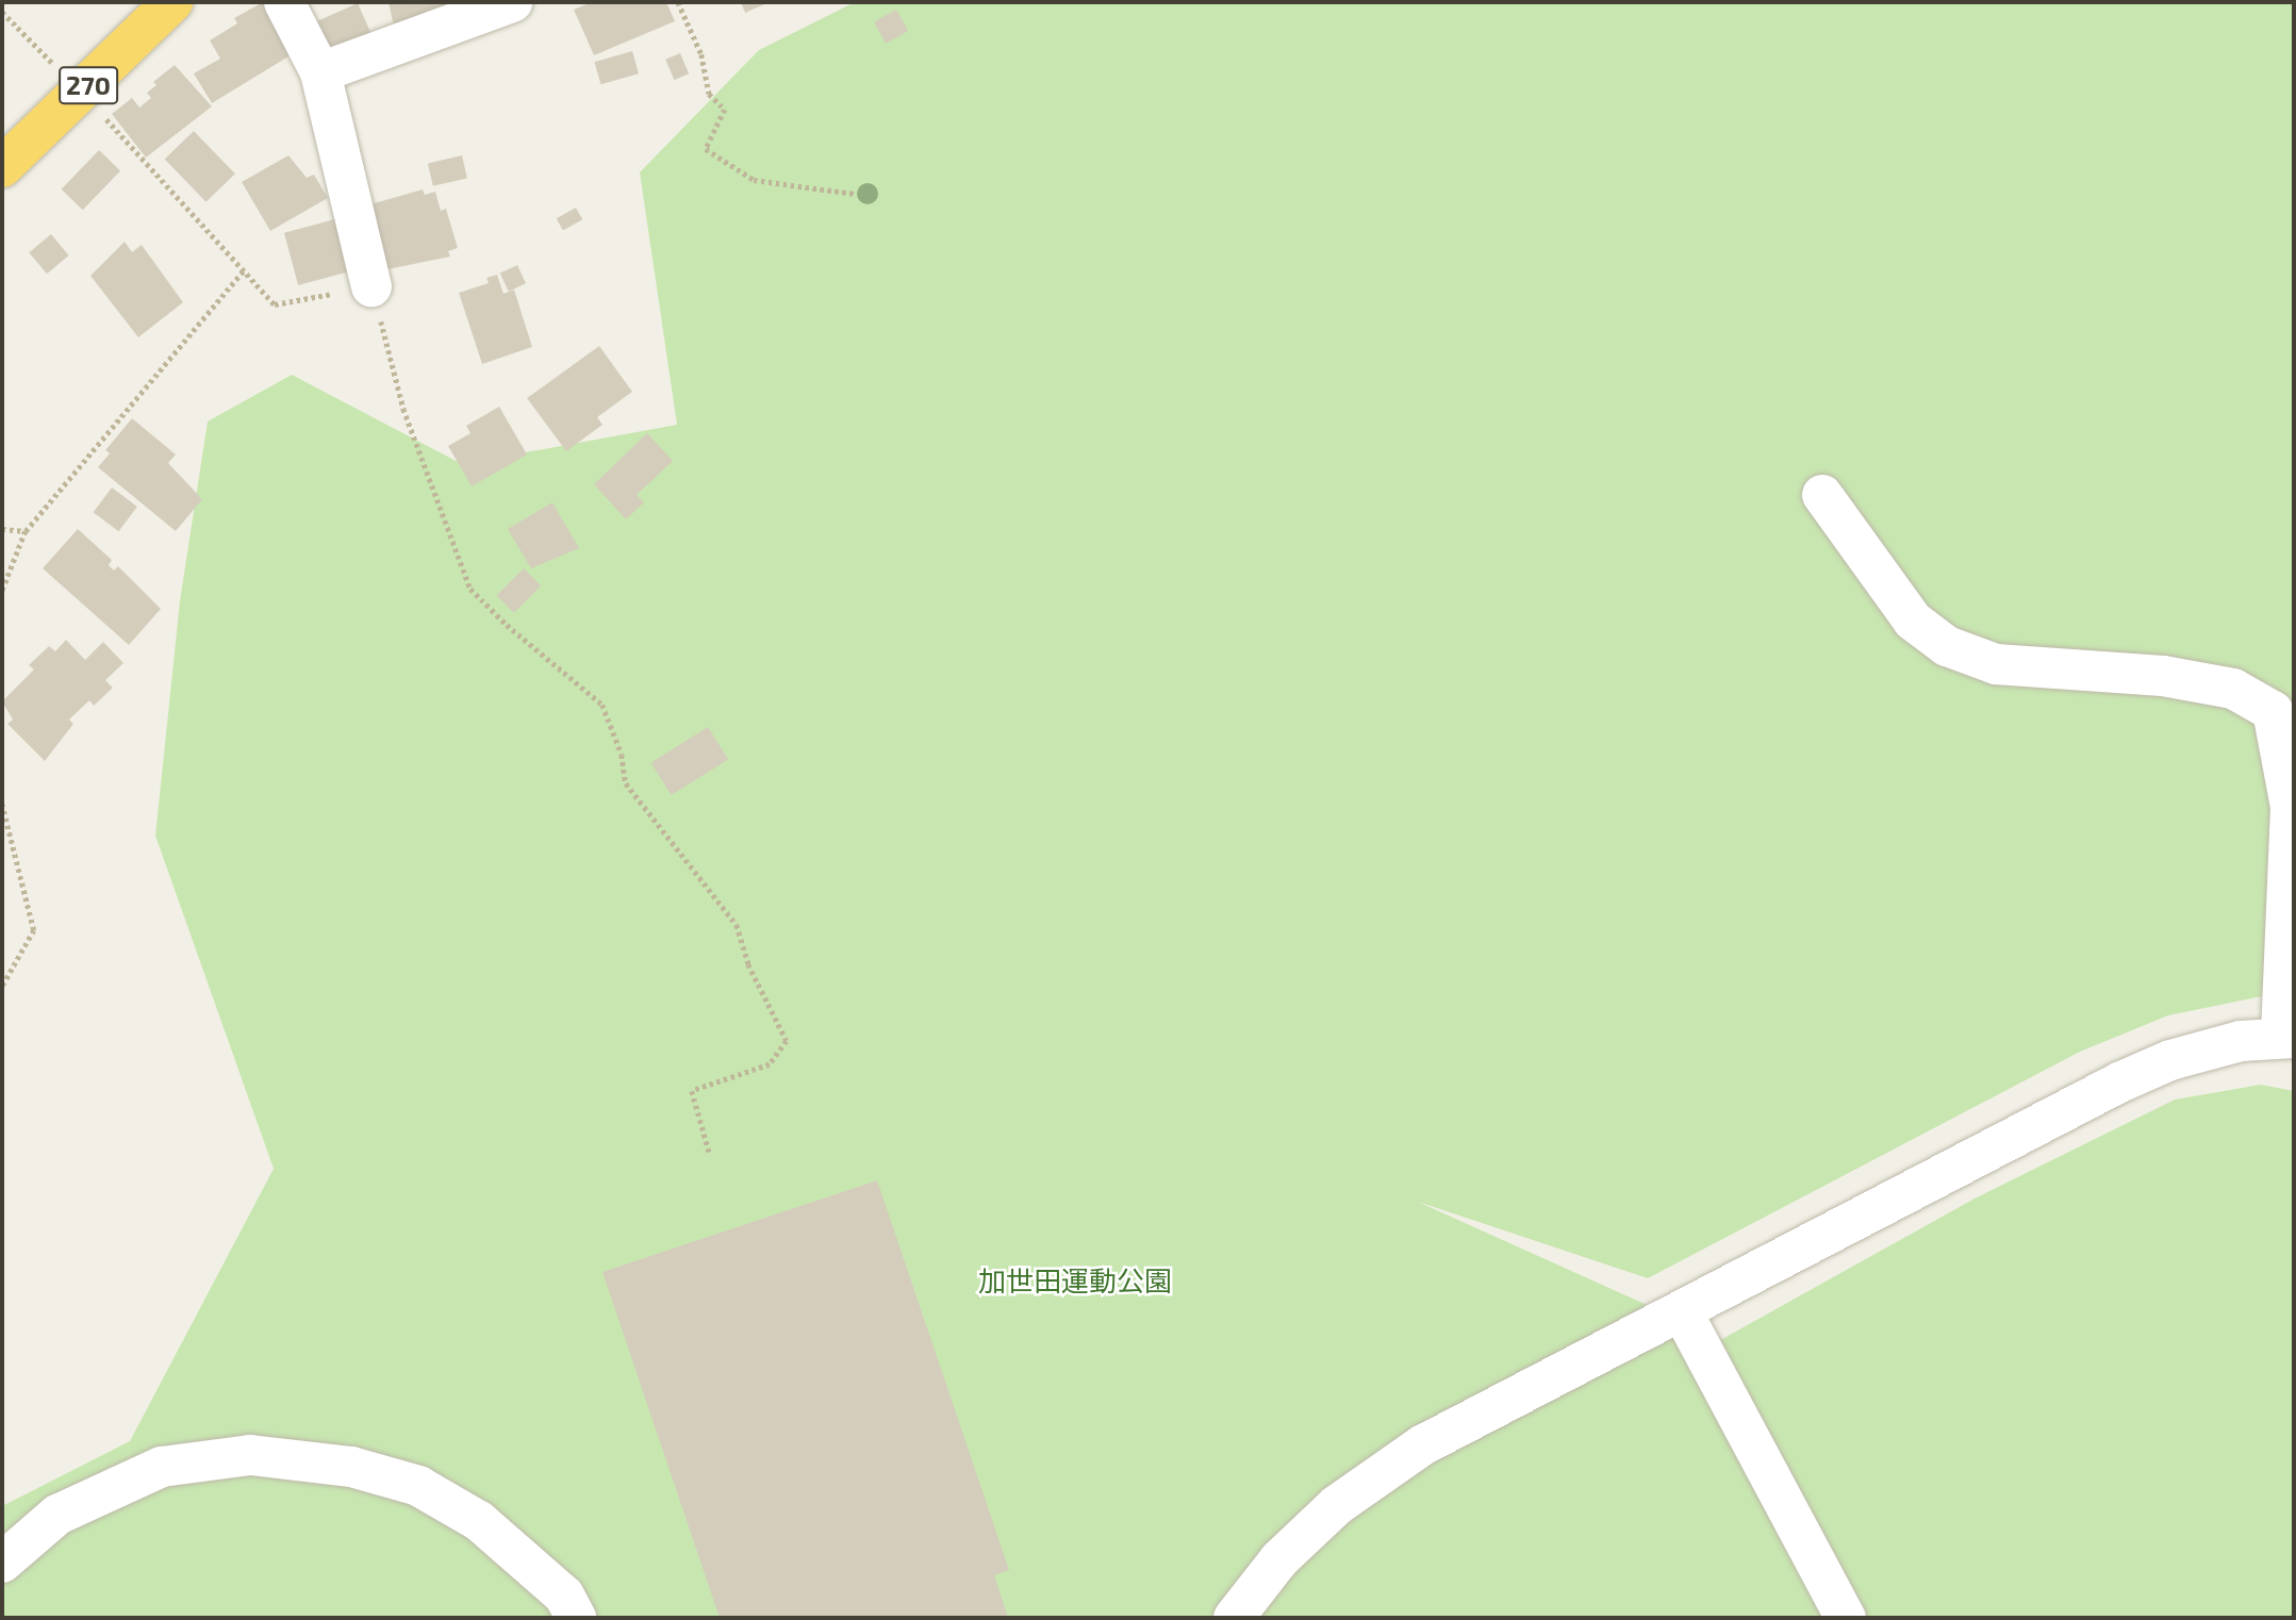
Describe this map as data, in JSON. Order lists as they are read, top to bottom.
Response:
{
  "streets": {
    "highway": ["270"]
  },
  "parks": ["加世田運動公園"]
}
